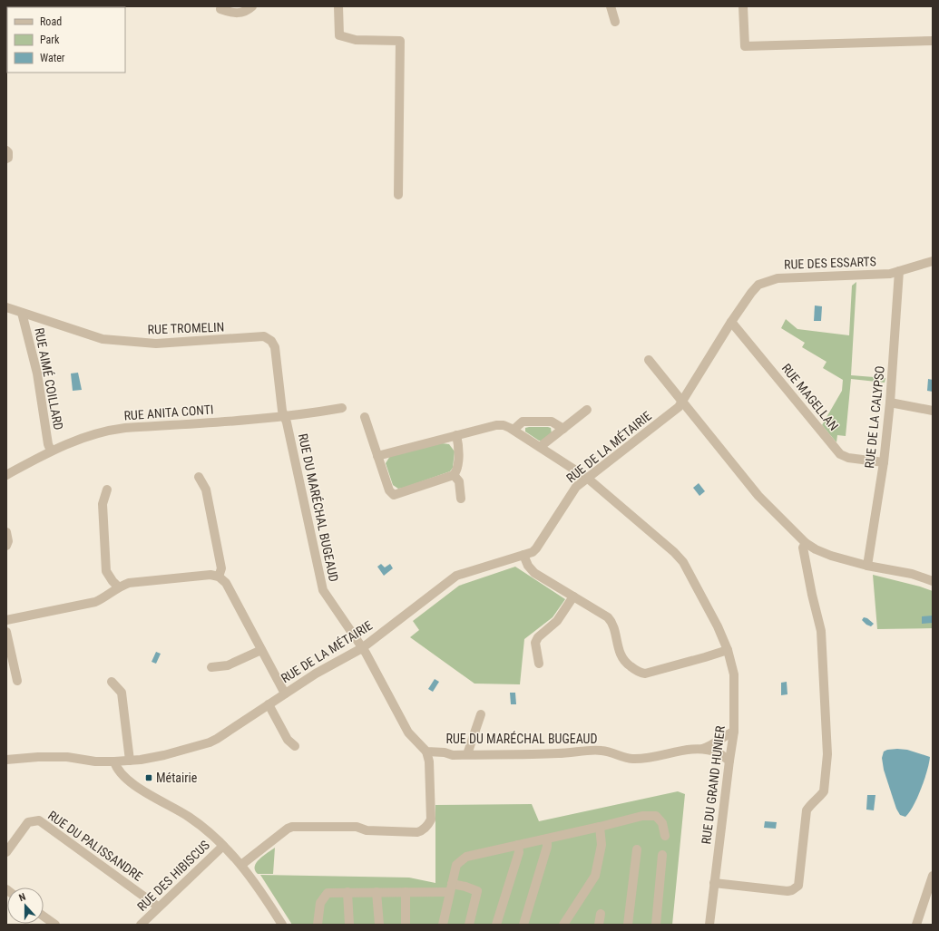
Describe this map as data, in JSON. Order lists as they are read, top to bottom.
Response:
{
  "streets": {
    "street": [
      "RUE DES ESSARTS",
      "RUE TROMELIN",
      "RUE AIMÉ COILLARD",
      "RUE MAGELLAN",
      "RUE ANITA CONTI",
      "RUE DE LA CALYPSO",
      "RUE DE LA MÉTAIRIE",
      "RUE DU MARÉCHAL BUGEAUD",
      "RUE DU GRAND HUNIER",
      "RUE DU PALISSANDRE",
      "RUE DES HIBISCUS"
    ]
  },
  "crossings": [
    ["RUE DES ESSARTS", "RUE MAGELLAN"],
    ["RUE DES ESSARTS", "RUE DE LA CALYPSO"],
    ["RUE DES ESSARTS", "RUE DE LA MÉTAIRIE"],
    ["RUE TROMELIN", "RUE AIMÉ COILLARD"],
    ["RUE TROMELIN", "RUE ANITA CONTI"],
    ["RUE TROMELIN", "RUE DU MARÉCHAL BUGEAUD"],
    ["RUE AIMÉ COILLARD", "RUE ANITA CONTI"],
    ["RUE MAGELLAN", "RUE DE LA CALYPSO"],
    ["RUE ANITA CONTI", "RUE DU MARÉCHAL BUGEAUD"],
    ["RUE DE LA MÉTAIRIE", "RUE DU MARÉCHAL BUGEAUD"],
    ["RUE DE LA MÉTAIRIE", "RUE DU GRAND HUNIER"],
    ["RUE DU MARÉCHAL BUGEAUD", "RUE DU GRAND HUNIER"],
    ["RUE DU PALISSANDRE", "RUE DES HIBISCUS"]
  ],
  "places": {
    "transit": ["Métairie"]
  },
  "legend": ["Road", "Park", "Water"],
  "north": "top"
}
